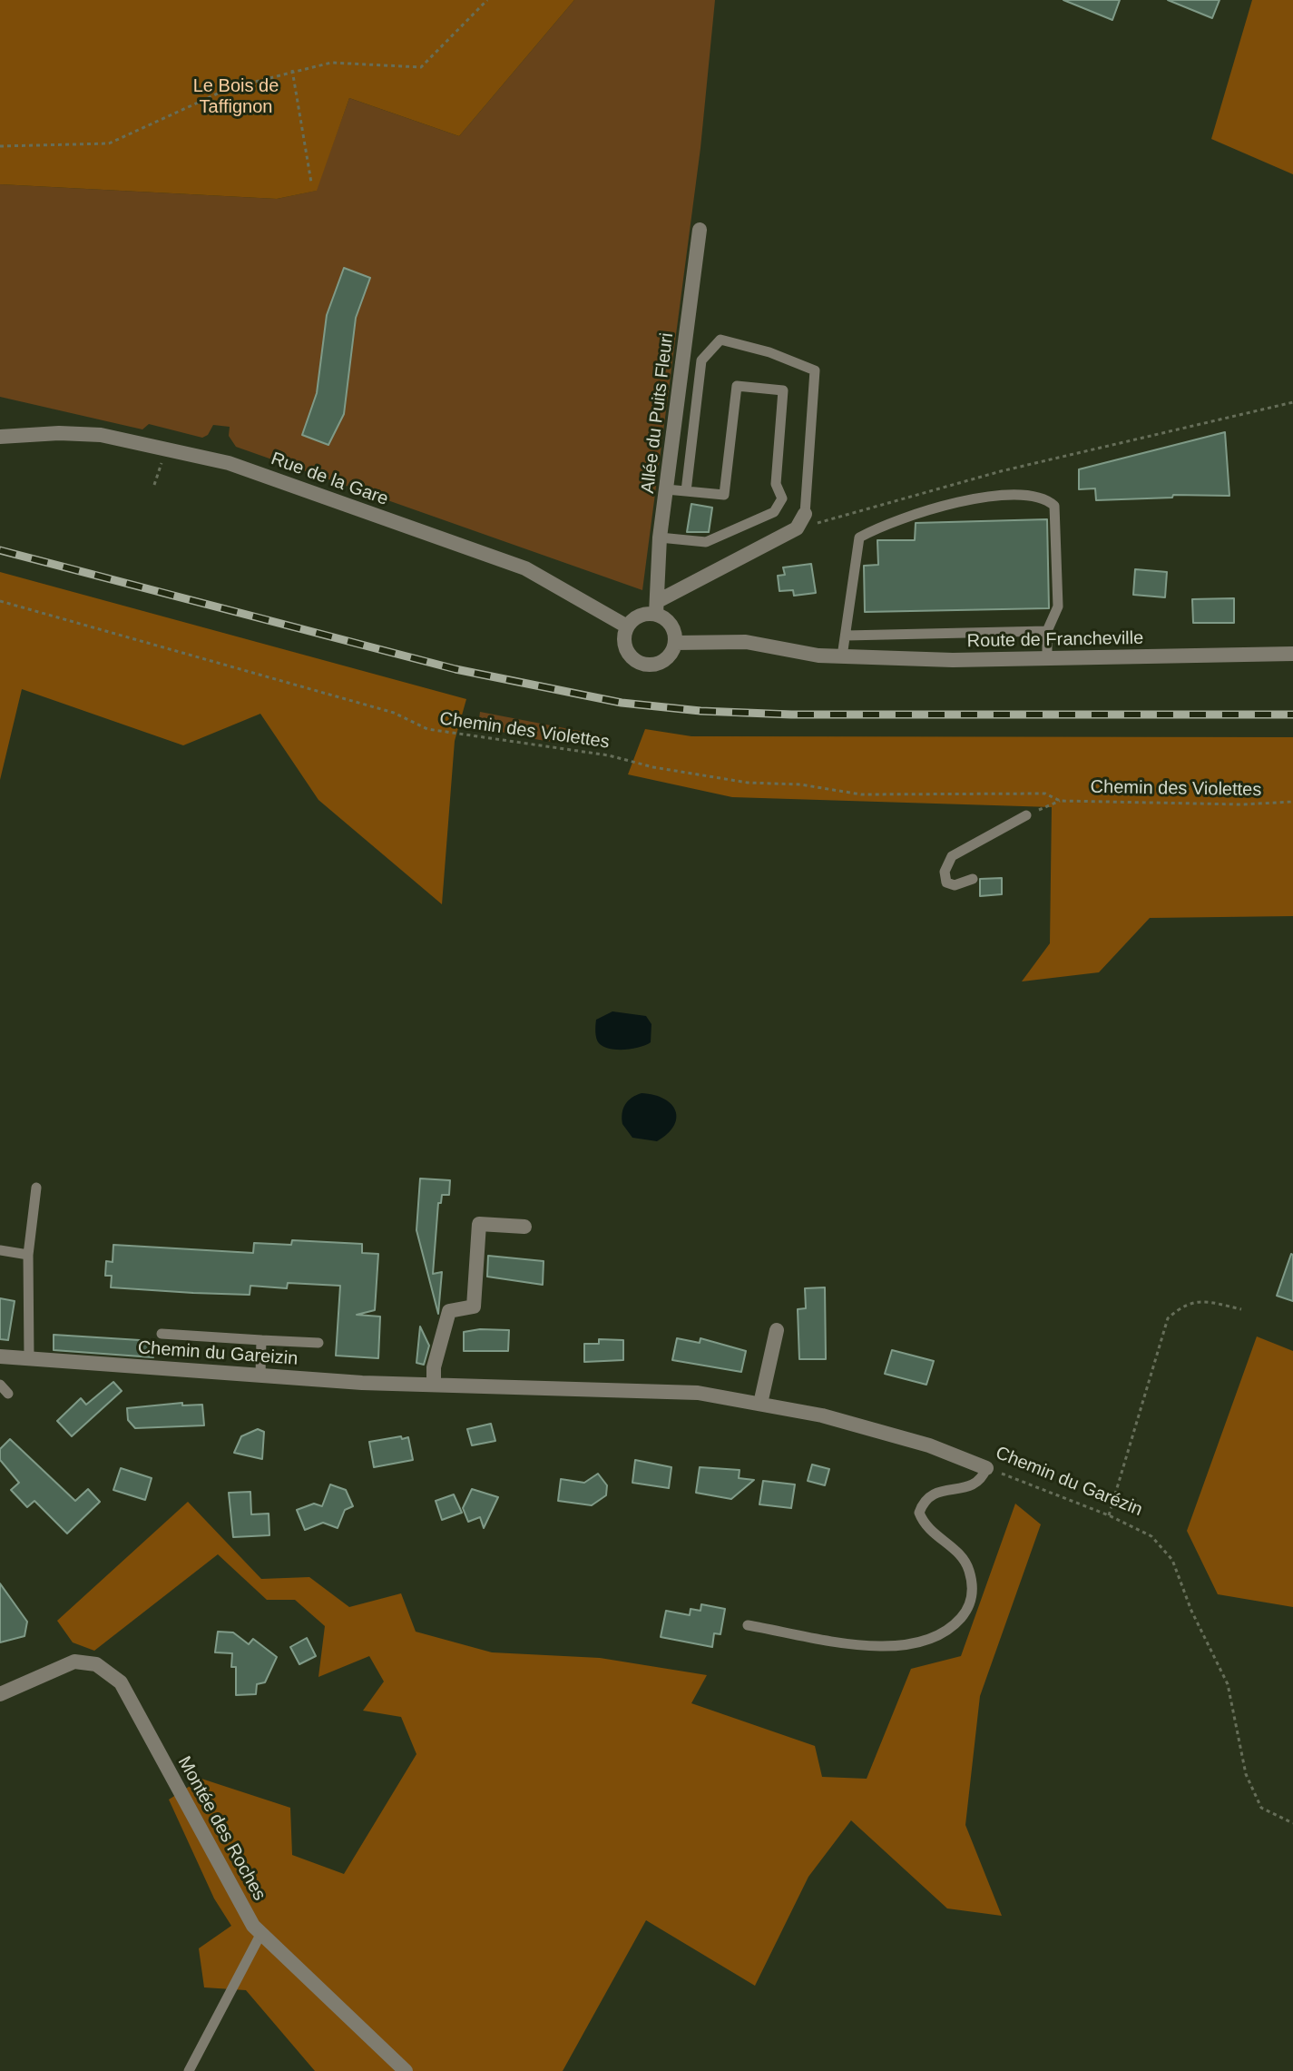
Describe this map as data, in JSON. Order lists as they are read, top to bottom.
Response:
{
  "streets": {
    "street": [
      "Allée du Puits Fleuri",
      "Rue de la Gare",
      "Route de Francheville",
      "Chemin du Gareizin",
      "Chemin du Garézin",
      "Montée des Roches"
    ],
    "path": ["Chemin des Violettes"]
  },
  "crossings": [
    ["Allée du Puits Fleuri", "Rue de la Gare"],
    ["Allée du Puits Fleuri", "Route de Francheville"],
    ["Rue de la Gare", "Route de Francheville"],
    ["Chemin du Gareizin", "Chemin du Garézin"]
  ],
  "parks": ["Le Bois de Taffignon"]
}
